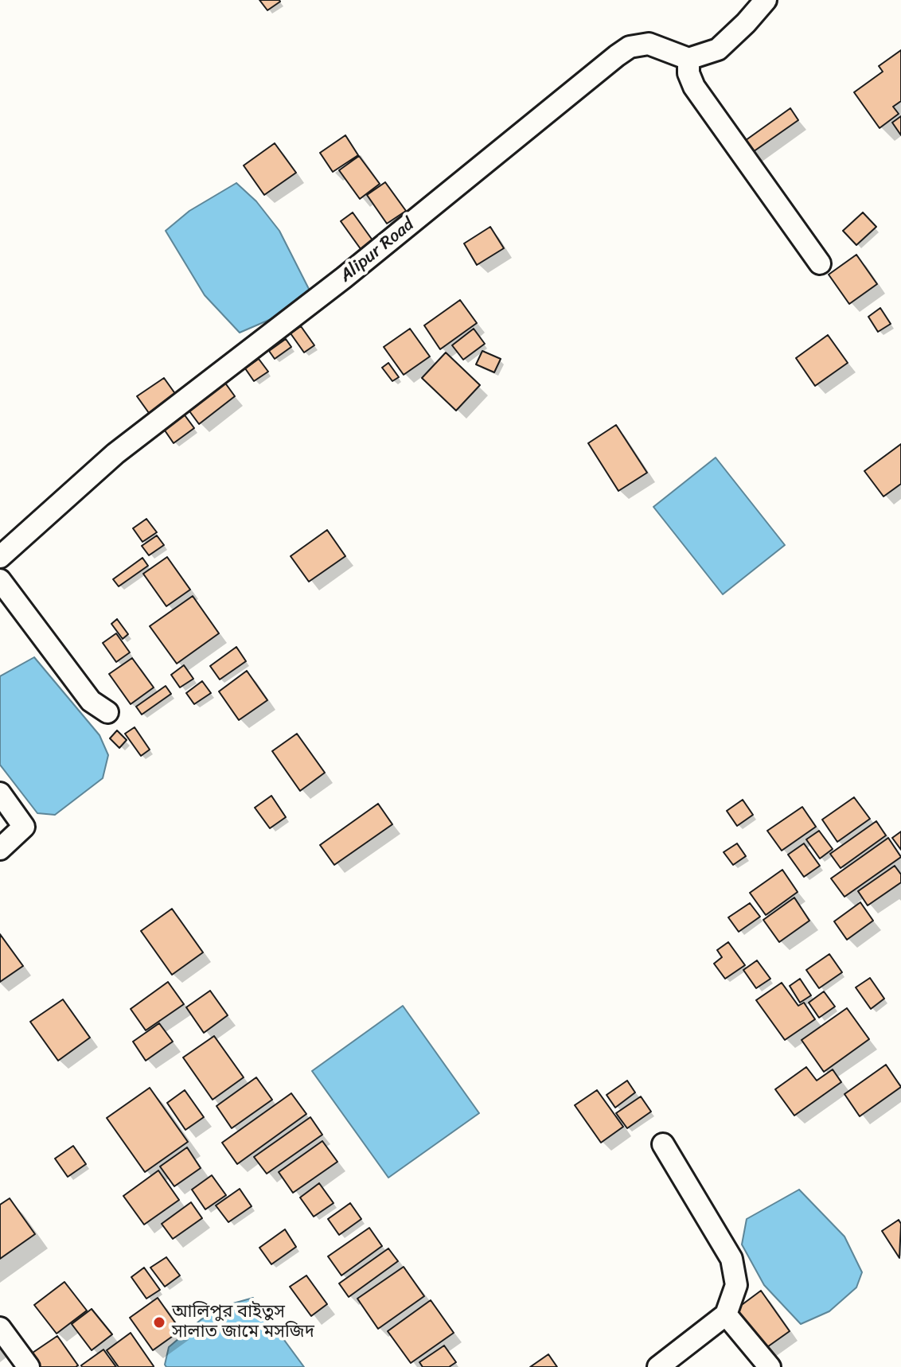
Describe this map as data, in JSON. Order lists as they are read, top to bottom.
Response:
{
  "streets": {
    "street": ["Alipur Road"]
  },
  "places": ["আলিপুর বাইতুস সালাত জামে মসজিদ"]
}
